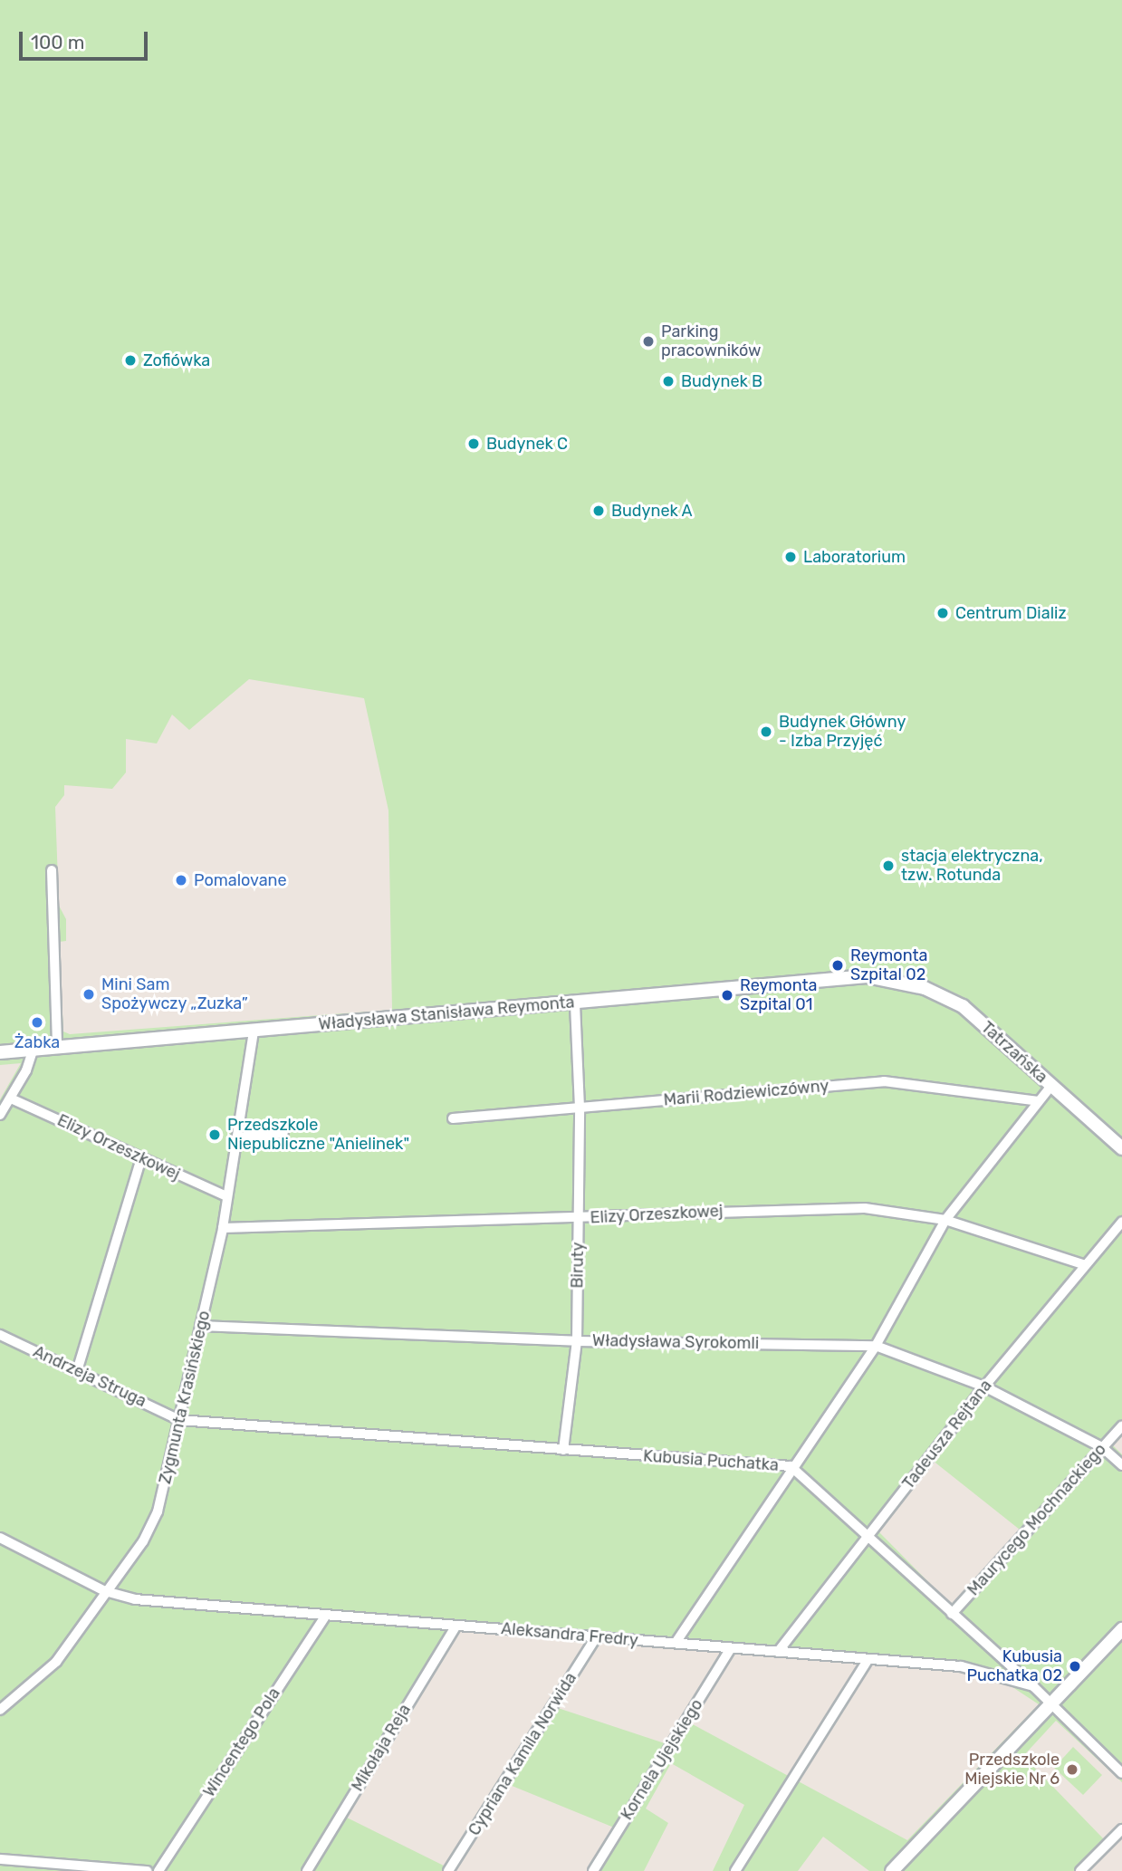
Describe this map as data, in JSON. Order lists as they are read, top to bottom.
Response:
{
  "streets": {
    "street": [
      "Władysława Stanisława Reymonta",
      "Tatrzańska",
      "Marii Rodziewiczówny",
      "Elizy Orzeszkowej",
      "Biruty",
      "Władysława Syrokomli",
      "Andrzeja Struga",
      "Zygmunta Krasińskiego",
      "Tadeusza Rejtana",
      "Kubusia Puchatka",
      "Maurycego Mochnackiego",
      "Aleksandra Fredry",
      "Wincentego Pola",
      "Mikołaja Reja",
      "Cypriana Kamila Norwida",
      "Kornela Ujejskiego"
    ]
  },
  "crossings": [
    ["Władysława Stanisława Reymonta", "Tatrzańska"],
    ["Władysława Stanisława Reymonta", "Biruty"],
    ["Władysława Stanisława Reymonta", "Zygmunta Krasińskiego"],
    ["Marii Rodziewiczówny", "Biruty"],
    ["Elizy Orzeszkowej", "Biruty"],
    ["Elizy Orzeszkowej", "Zygmunta Krasińskiego"],
    ["Elizy Orzeszkowej", "Tadeusza Rejtana"],
    ["Biruty", "Władysława Syrokomli"],
    ["Biruty", "Kubusia Puchatka"],
    ["Władysława Syrokomli", "Zygmunta Krasińskiego"],
    ["Władysława Syrokomli", "Tadeusza Rejtana"],
    ["Władysława Syrokomli", "Maurycego Mochnackiego"],
    ["Andrzeja Struga", "Zygmunta Krasińskiego"],
    ["Andrzeja Struga", "Kubusia Puchatka"],
    ["Zygmunta Krasińskiego", "Kubusia Puchatka"],
    ["Zygmunta Krasińskiego", "Aleksandra Fredry"],
    ["Tadeusza Rejtana", "Kubusia Puchatka"],
    ["Tadeusza Rejtana", "Aleksandra Fredry"],
    ["Kubusia Puchatka", "Maurycego Mochnackiego"],
    ["Kubusia Puchatka", "Aleksandra Fredry"],
    ["Aleksandra Fredry", "Wincentego Pola"],
    ["Aleksandra Fredry", "Mikołaja Reja"],
    ["Aleksandra Fredry", "Cypriana Kamila Norwida"],
    ["Aleksandra Fredry", "Kornela Ujejskiego"]
  ],
  "places": [
    "Parking pracowników",
    "Zofiówka",
    "Budynek B",
    "Budynek C",
    "Budynek A",
    "Laboratorium",
    "Centrum Dializ",
    "Budynek Główny - Izba Przyjęć",
    "stacja elektryczna, tzw. Rotunda",
    "Pomalovane",
    "Reymonta Szpital 02",
    "Mini Sam Spożywczy „Zuzka”",
    "Reymonta Szpital 01",
    "Żabka",
    "Przedszkole Niepubliczne \"Anielinek\"",
    "Kubusia Puchatka 02",
    "Przedszkole Miejskie Nr 6"
  ],
  "scale_bar": "100 m"
}
